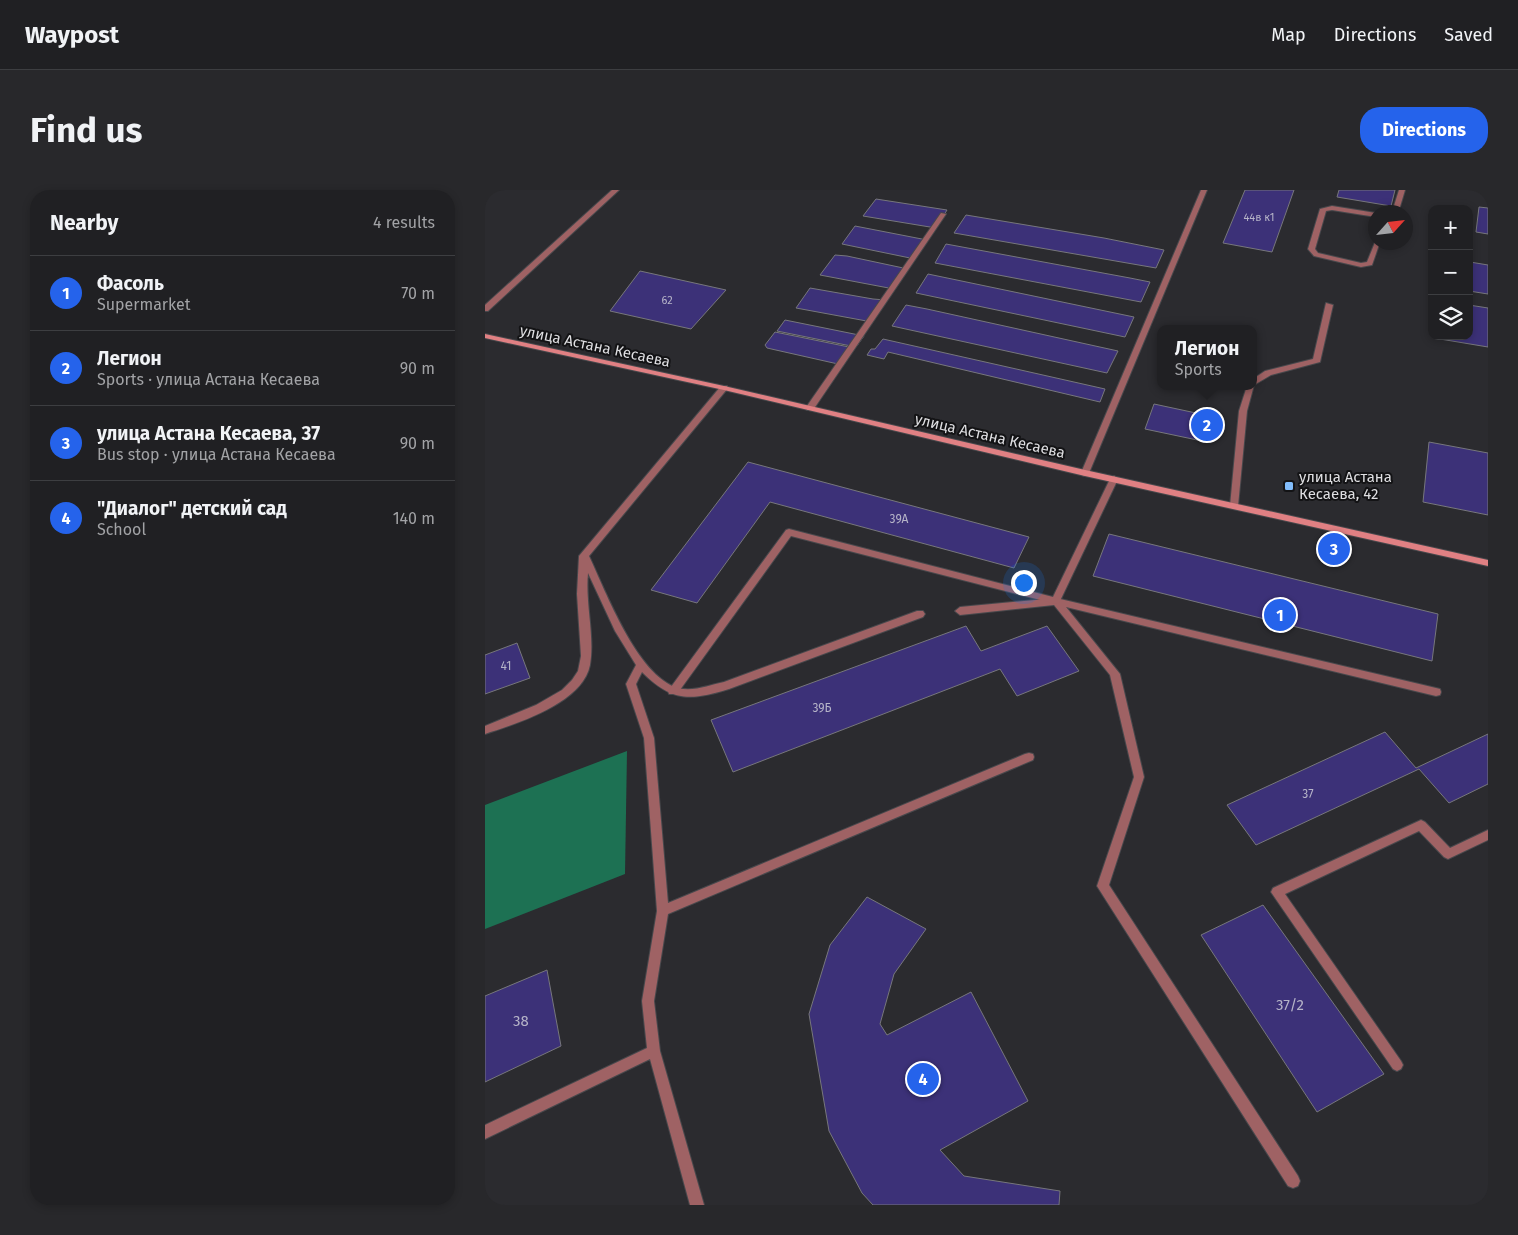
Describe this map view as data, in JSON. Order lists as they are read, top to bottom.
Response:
{
  "streets": {
    "street": ["улица Астана Кесаева"]
  },
  "places": {
    "transit": ["улица Астана Кесаева, 42"]
  },
  "house_numbers": [
    "44в к1",
    "62",
    "39А",
    "41",
    "39Б",
    "37",
    "37/2",
    "38"
  ],
  "north": "top right",
  "page": {
    "header": "Waypost",
    "nav": ["Map", "Directions", "Saved"],
    "buttons": "Directions",
    "title": "Find us",
    "heading": ["Nearby", "4 results"],
    "map_buttons": ["+", "−"],
    "list": [
      {
        "mark": "1",
        "name": "Фасоль",
        "note": "Supermarket",
        "value": "70 m"
      },
      {
        "mark": "2",
        "name": "Легион",
        "note": "Sports · улица Астана Кесаева",
        "value": "90 m"
      },
      {
        "mark": "3",
        "name": "улица Астана Кесаева, 37",
        "note": "Bus stop · улица Астана Кесаева",
        "value": "90 m"
      },
      {
        "mark": "4",
        "name": "\"Диалог\" детский сад",
        "note": "School",
        "value": "140 m"
      }
    ],
    "popup": ["Легион", "Sports"],
    "pins": [
      "2",
      "3",
      "1",
      "4"
    ]
  }
}
